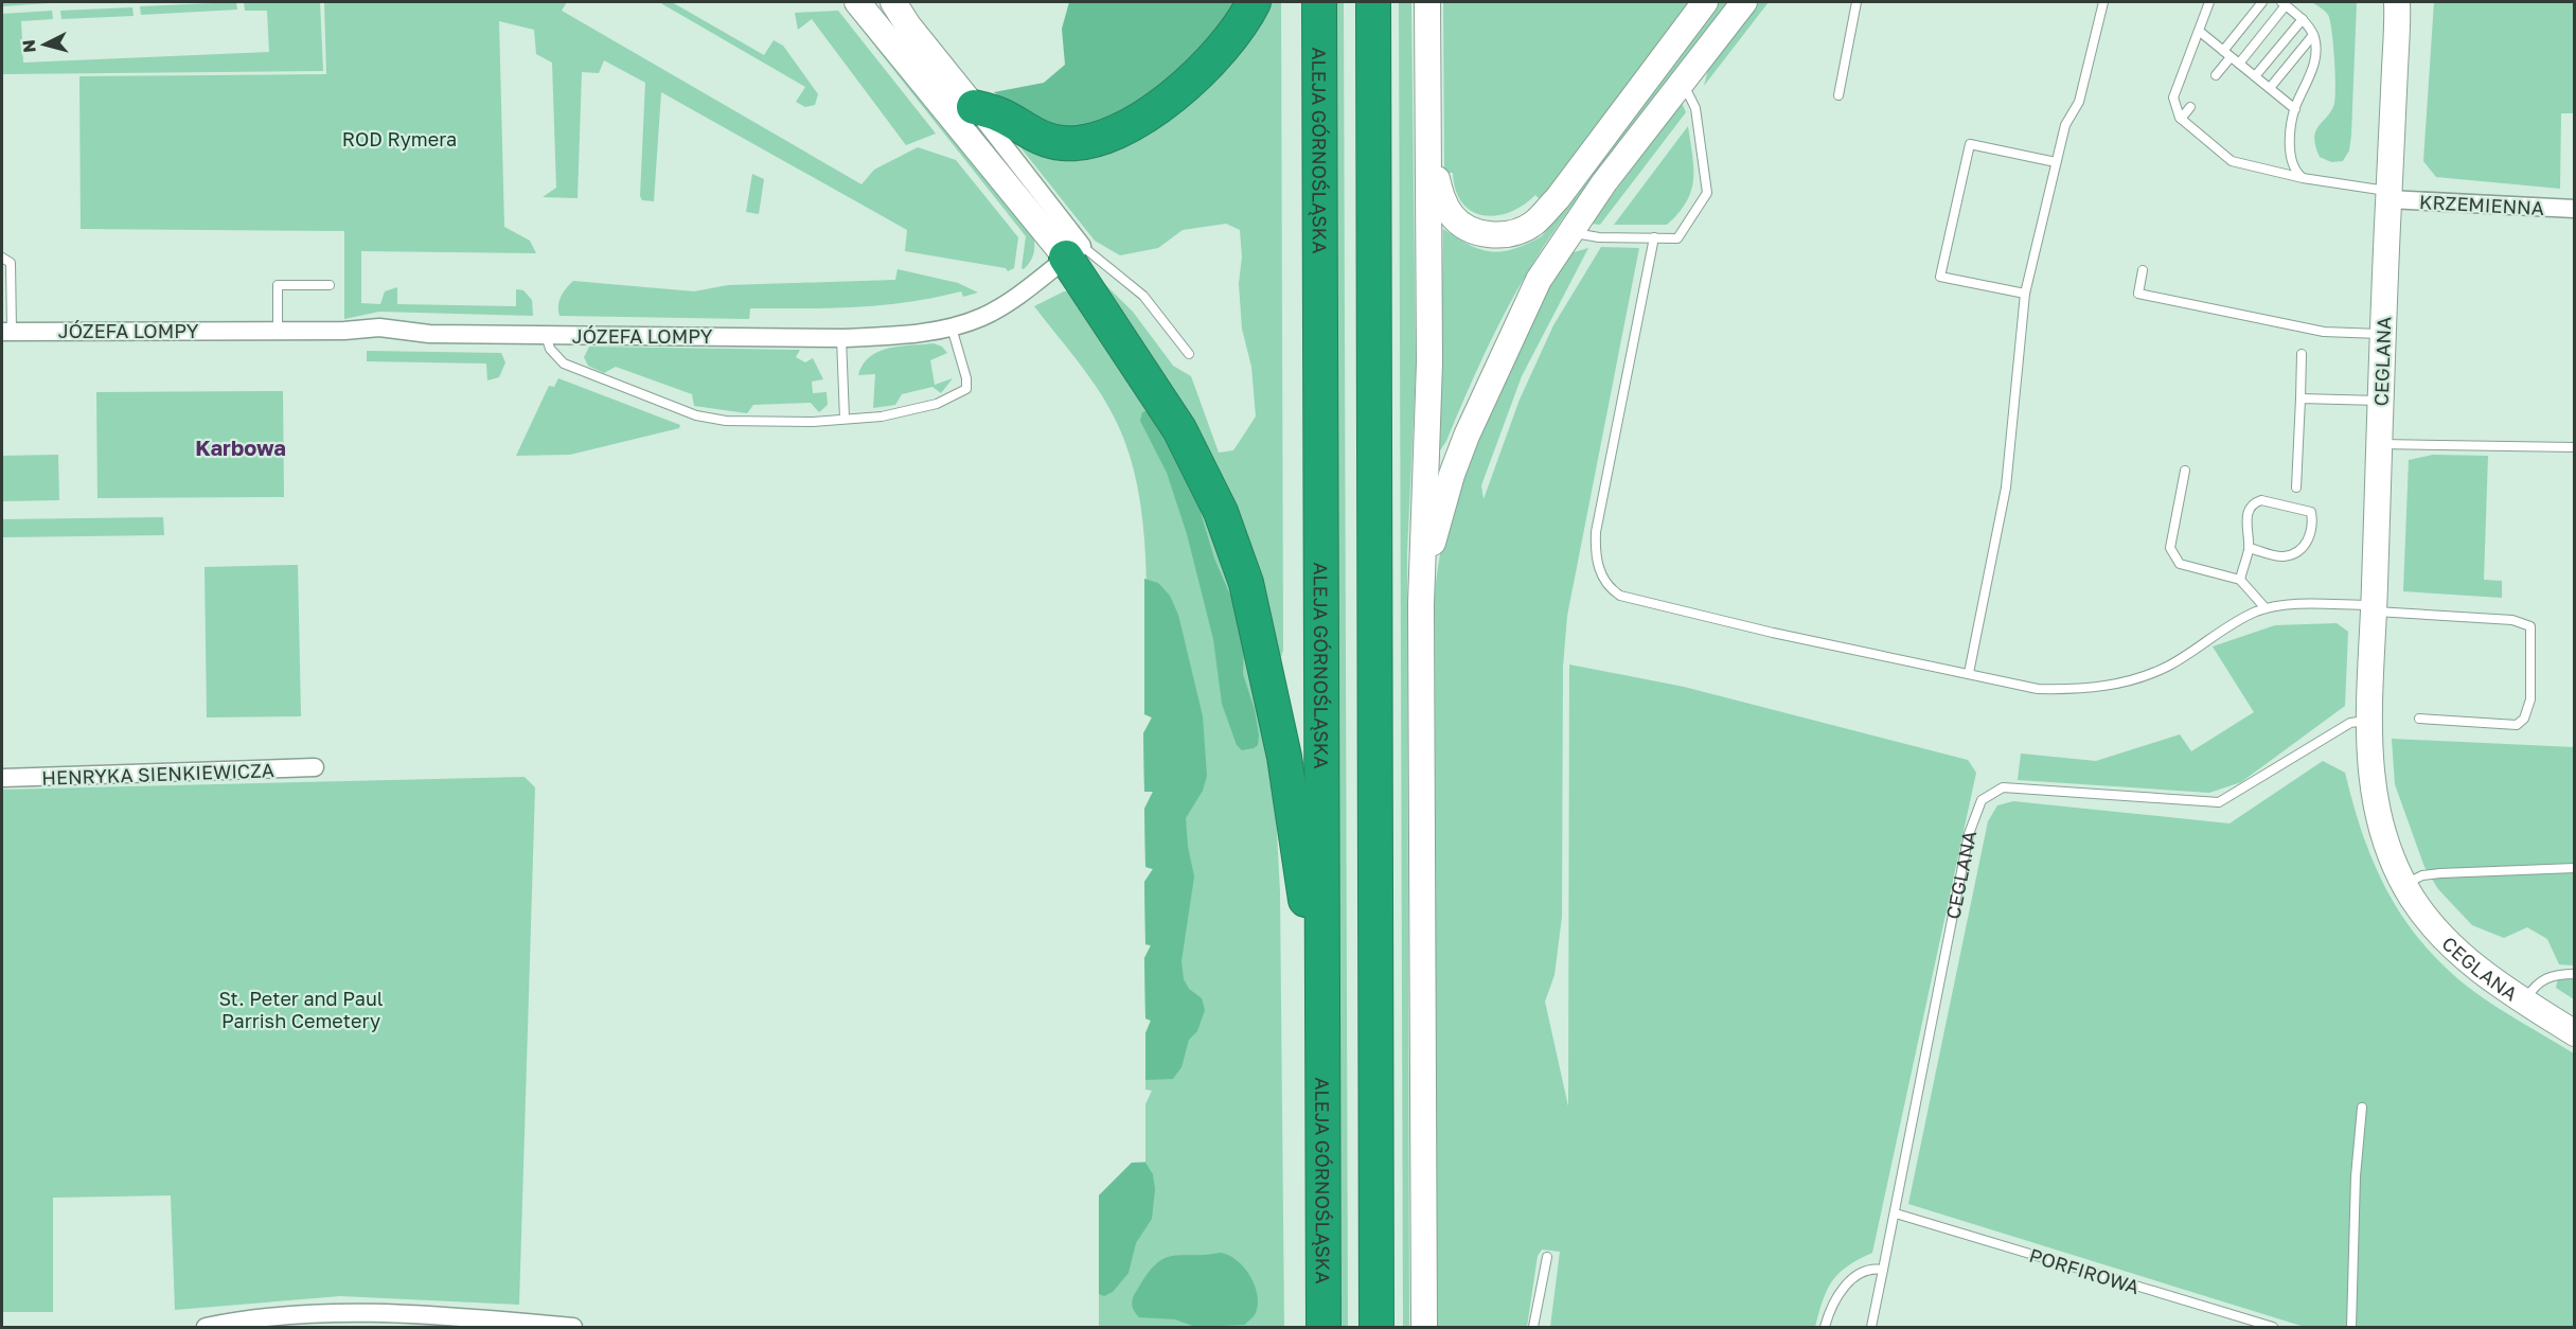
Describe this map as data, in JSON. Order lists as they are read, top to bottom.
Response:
{
  "streets": {
    "highway": ["ALEJA GÓRNOŚLĄSKA"],
    "street": [
      "KRZEMIENNA",
      "JÓZEFA LOMPY",
      "CEGLANA",
      "HENRYKA SIENKIEWICZA"
    ],
    "lane": ["PORFIROWA"]
  },
  "crossings": [
    ["KRZEMIENNA", "CEGLANA"],
    ["CEGLANA", "PORFIROWA"]
  ],
  "districts": ["Karbowa"],
  "parks": ["ROD Rymera", "St. Peter and Paul Parrish Cemetery"],
  "north": "left"
}
